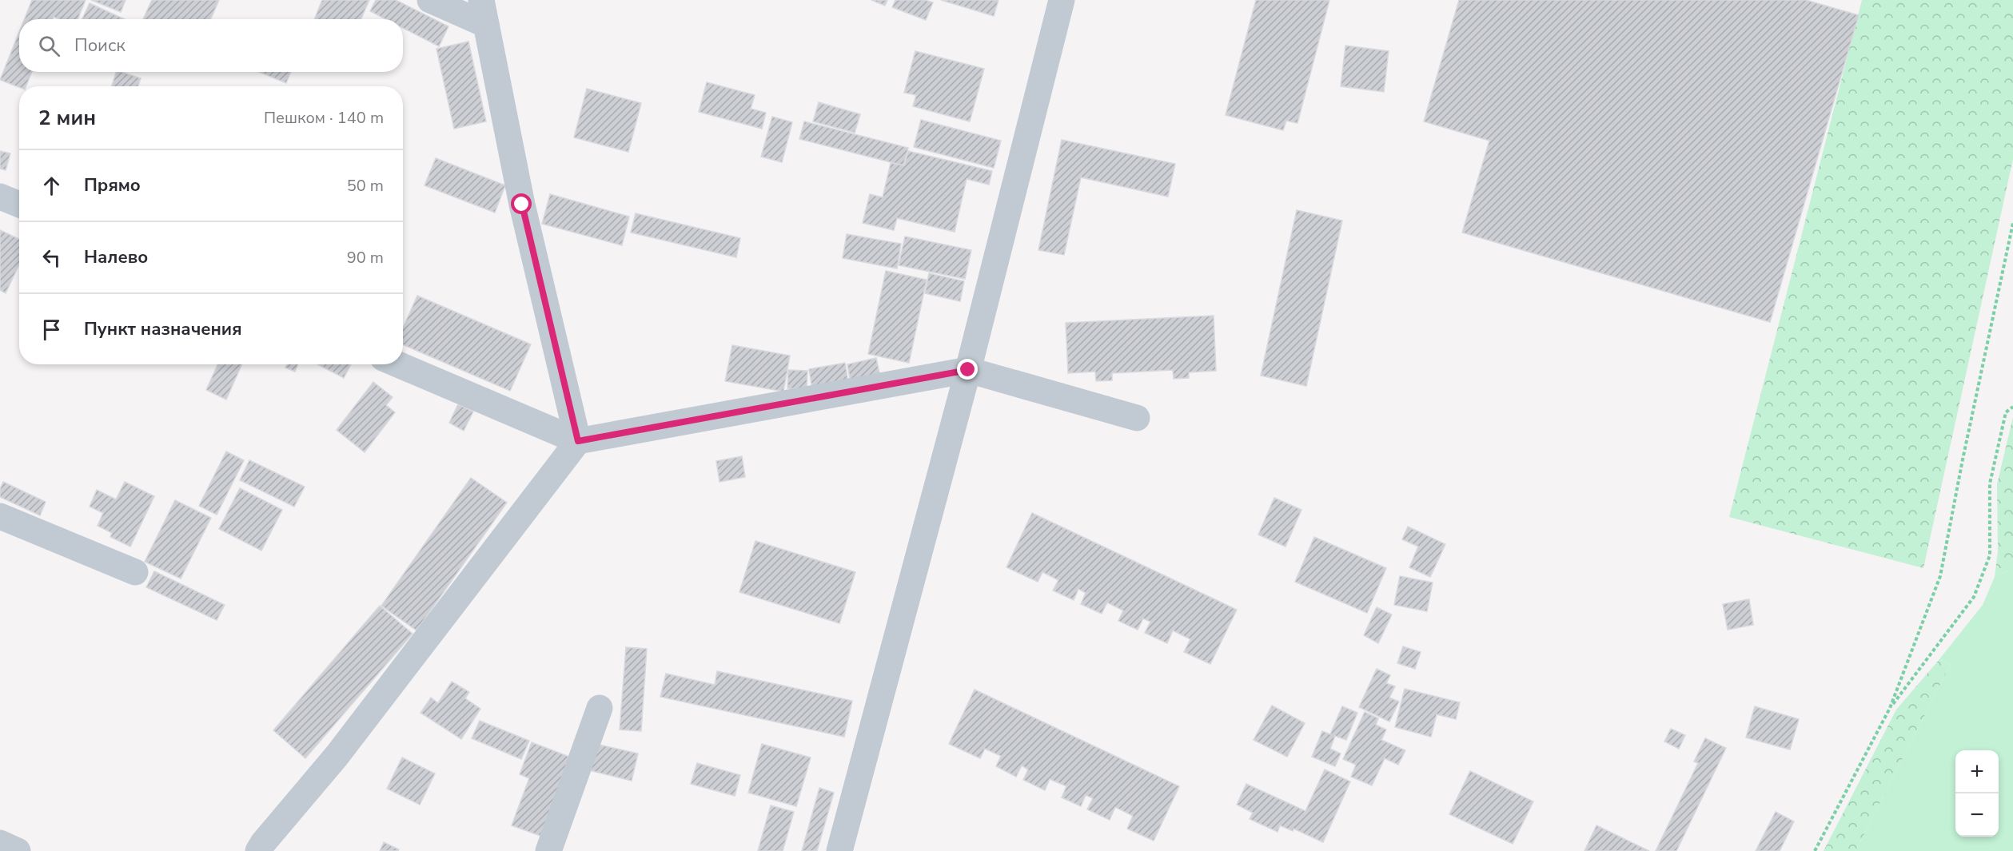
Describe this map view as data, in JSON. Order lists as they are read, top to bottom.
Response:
{
  "page": {
    "search": "Поиск",
    "heading": ["2 мин", "Пешком · 140 m"],
    "list": [
      ["Прямо", "50 m"],
      ["Налево", "90 m"],
      "Пункт назначения"
    ],
    "map_buttons": ["+", "−"]
  }
}
